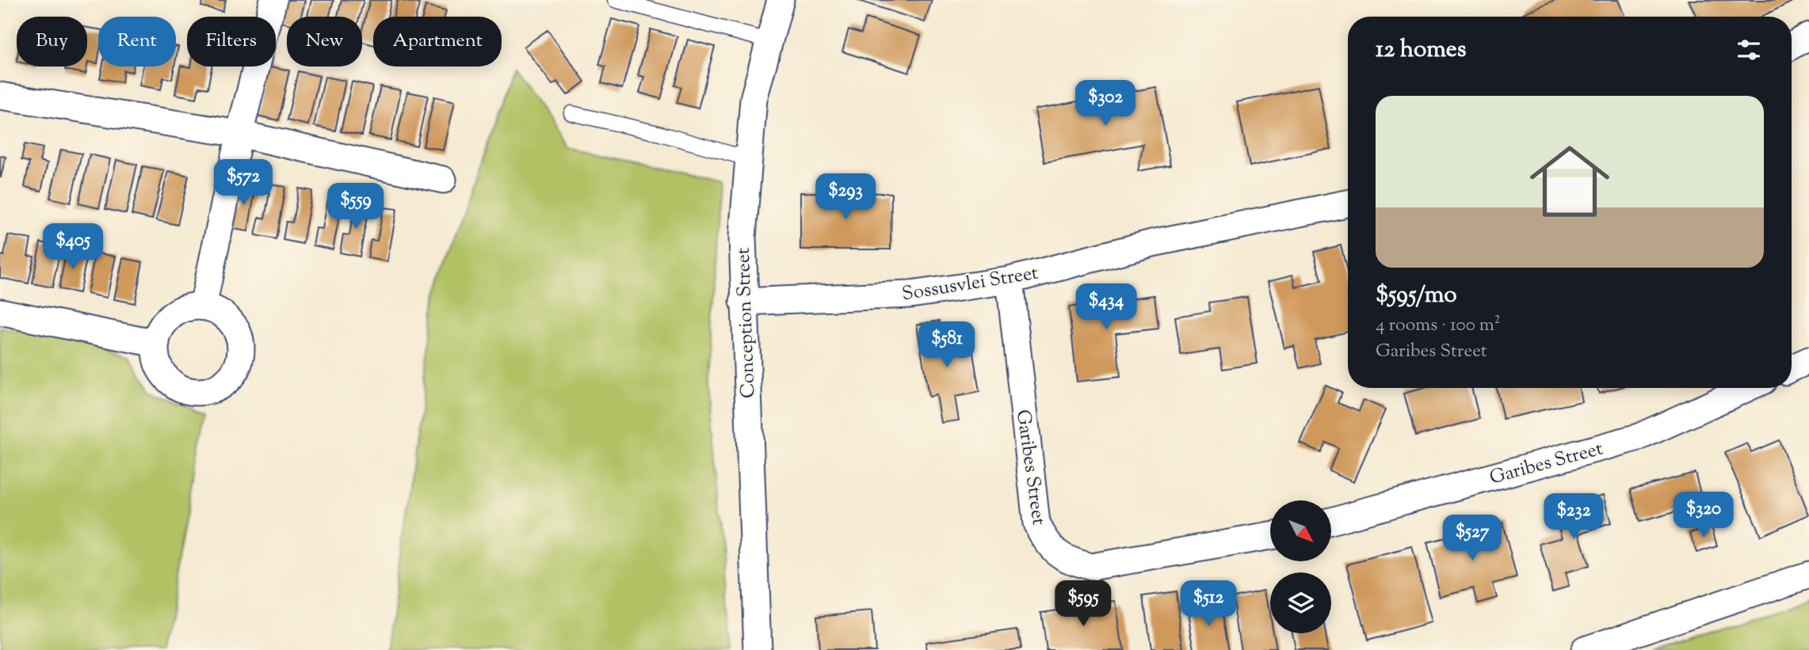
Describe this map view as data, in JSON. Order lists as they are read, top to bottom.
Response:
{
  "streets": {
    "street": ["Sossusvlei Street", "Conception Street", "Garibes Street"]
  },
  "crossings": [
    ["Sossusvlei Street", "Conception Street"],
    ["Sossusvlei Street", "Garibes Street"]
  ],
  "north": "bottom right",
  "page": {
    "chip": [
      "Buy",
      "Rent",
      "Filters",
      "New",
      "Apartment"
    ],
    "heading": "12 homes",
    "price": [
      "$302",
      "$572",
      "$293",
      "$559",
      "$405",
      "$434",
      "$581",
      "$320",
      "$232",
      "$527",
      "$595",
      "$512"
    ],
    "list": [
      {
        "name": "$595/mo",
        "note": "4 rooms · 100 m² · Garibes Street"
      }
    ]
  }
}
